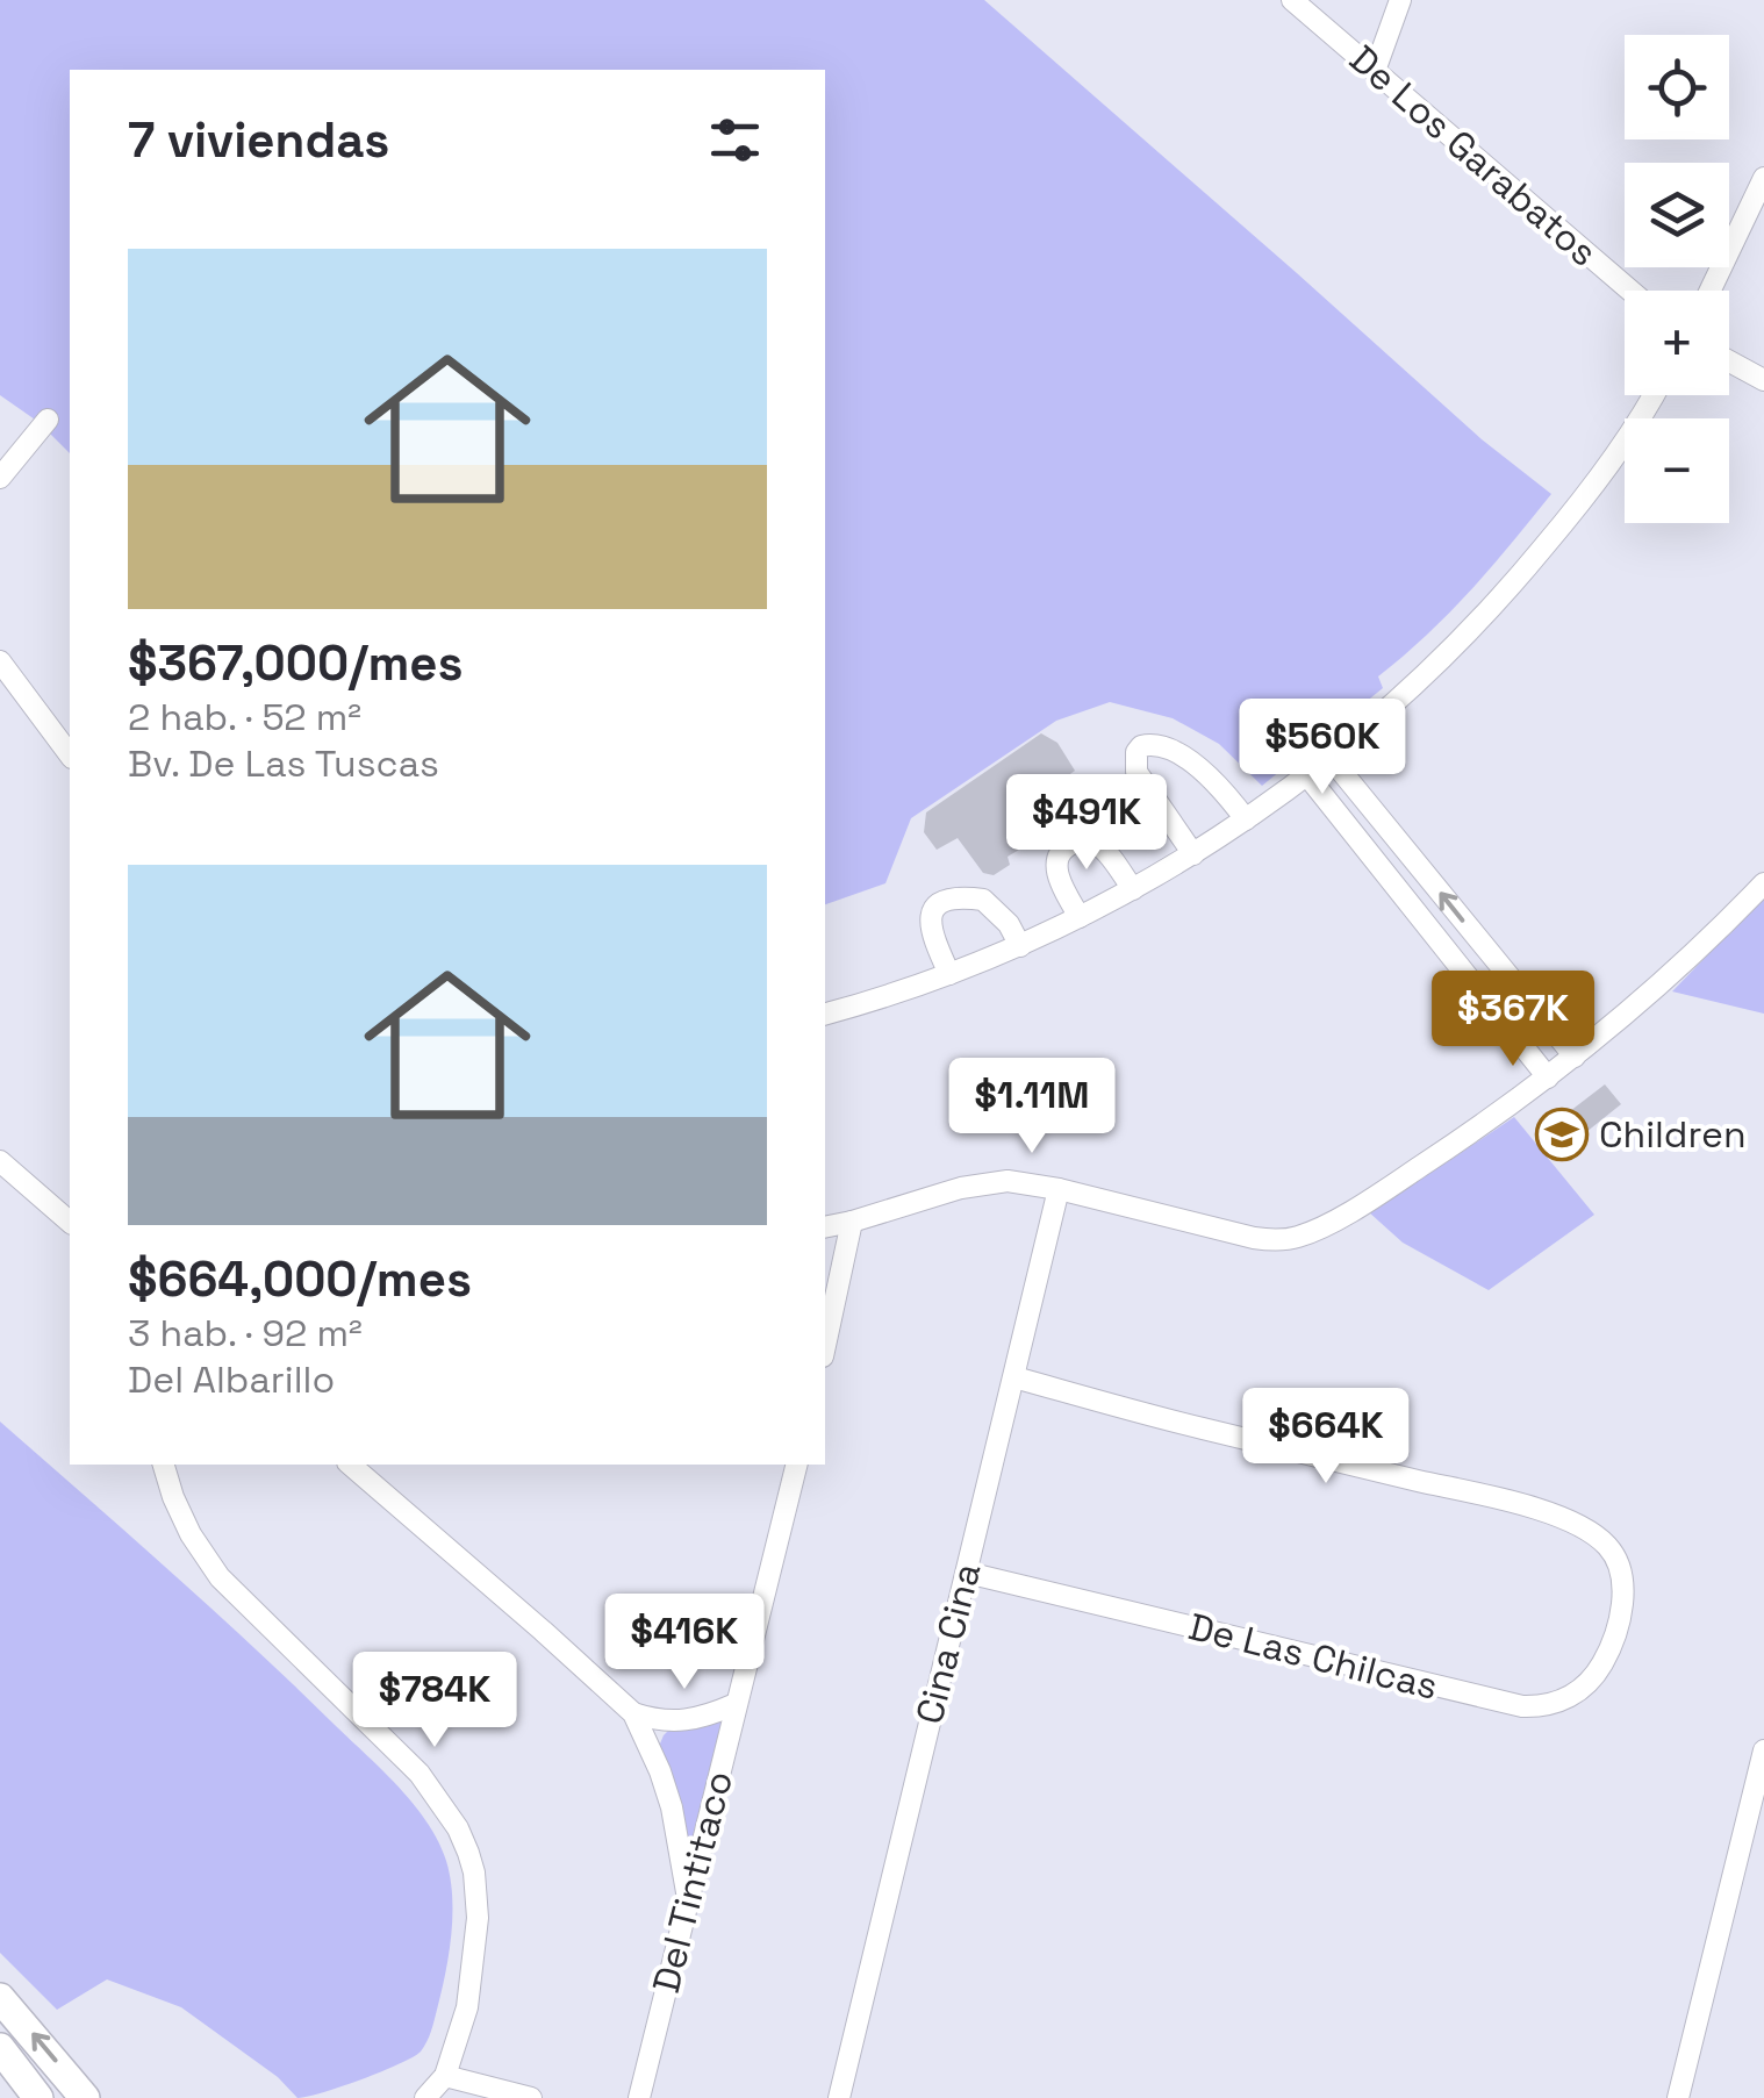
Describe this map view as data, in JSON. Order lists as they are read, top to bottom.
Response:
{
  "streets": {
    "street": [
      "De Los Garabatos",
      "Cina Cina",
      "De Las Chilcas",
      "Del Tintitaco"
    ]
  },
  "crossings": [
    ["Cina Cina", "De Las Chilcas"]
  ],
  "places": {
    "school or university": ["Children"]
  },
  "page": {
    "map_buttons": ["+", "−"],
    "heading": "7 viviendas",
    "list": [
      {
        "name": "$367,000/mes",
        "note": "2 hab. · 52 m² · Bv. De Las Tuscas"
      },
      {
        "name": "$664,000/mes",
        "note": "3 hab. · 92 m² · Del Albarillo"
      }
    ],
    "price": [
      "$560K",
      "$491K",
      "$367K",
      "$1.11M",
      "$664K",
      "$416K",
      "$784K"
    ]
  }
}
